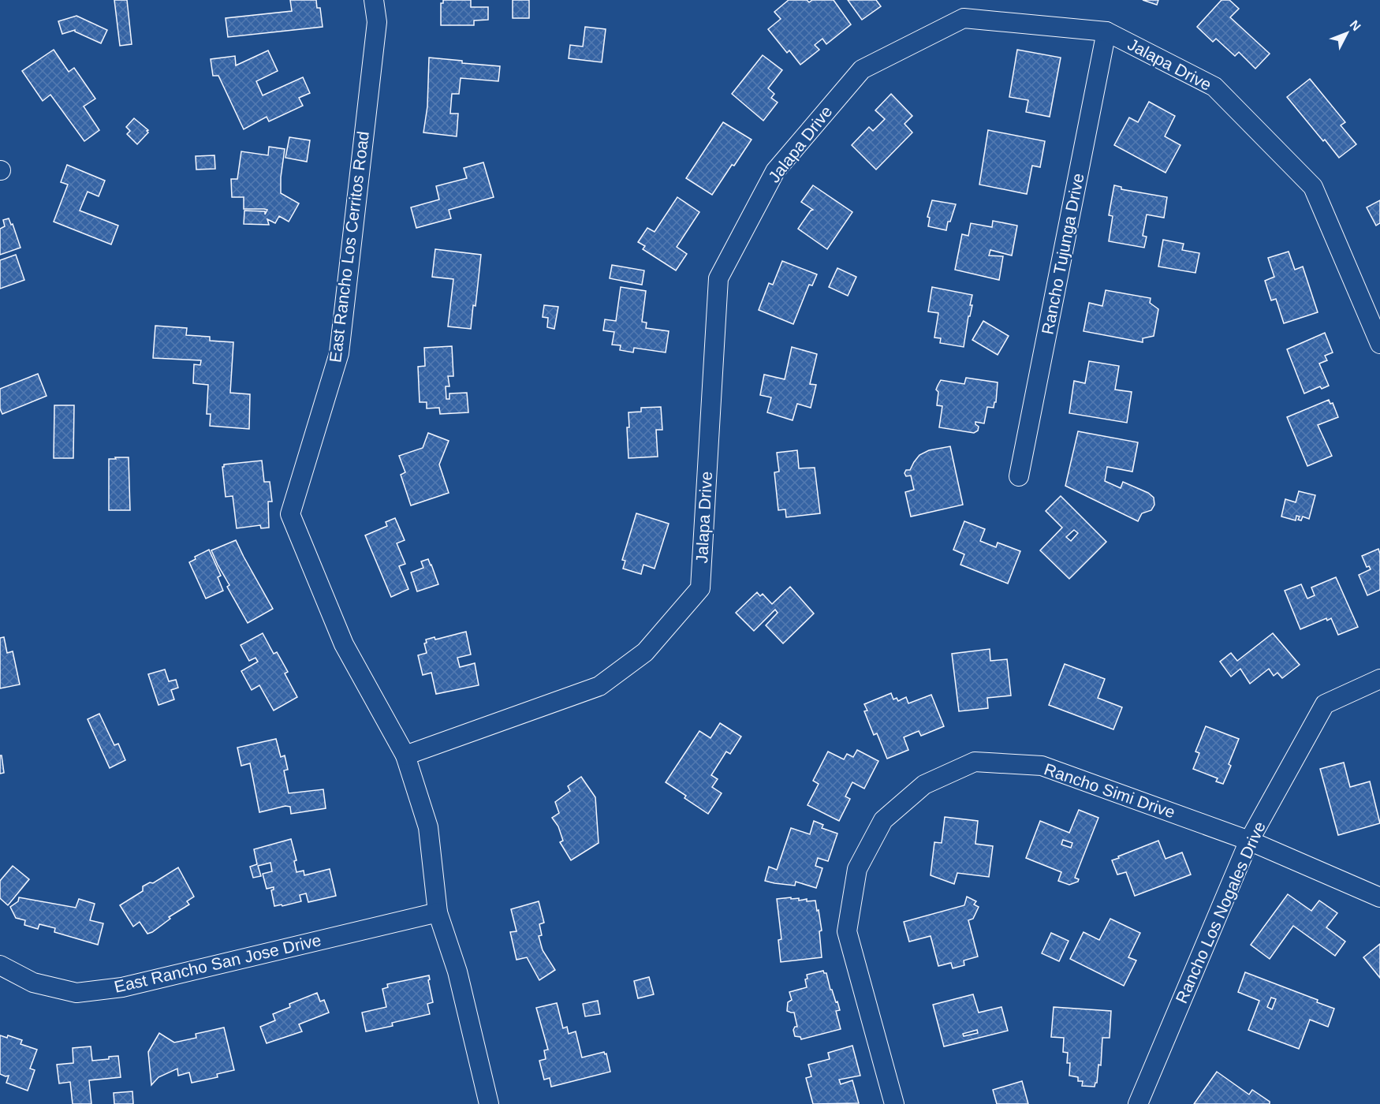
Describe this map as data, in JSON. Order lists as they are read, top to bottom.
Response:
{
  "streets": {
    "street": [
      "Jalapa Drive",
      "East Rancho Los Cerritos Road",
      "Rancho Tujunga Drive",
      "Rancho Simi Drive",
      "Rancho Los Nogales Drive",
      "East Rancho San Jose Drive"
    ]
  },
  "crossings": [
    ["Jalapa Drive", "East Rancho Los Cerritos Road"],
    ["Jalapa Drive", "Rancho Tujunga Drive"],
    ["East Rancho Los Cerritos Road", "East Rancho San Jose Drive"],
    ["Rancho Simi Drive", "Rancho Los Nogales Drive"]
  ],
  "north": "top right"
}
